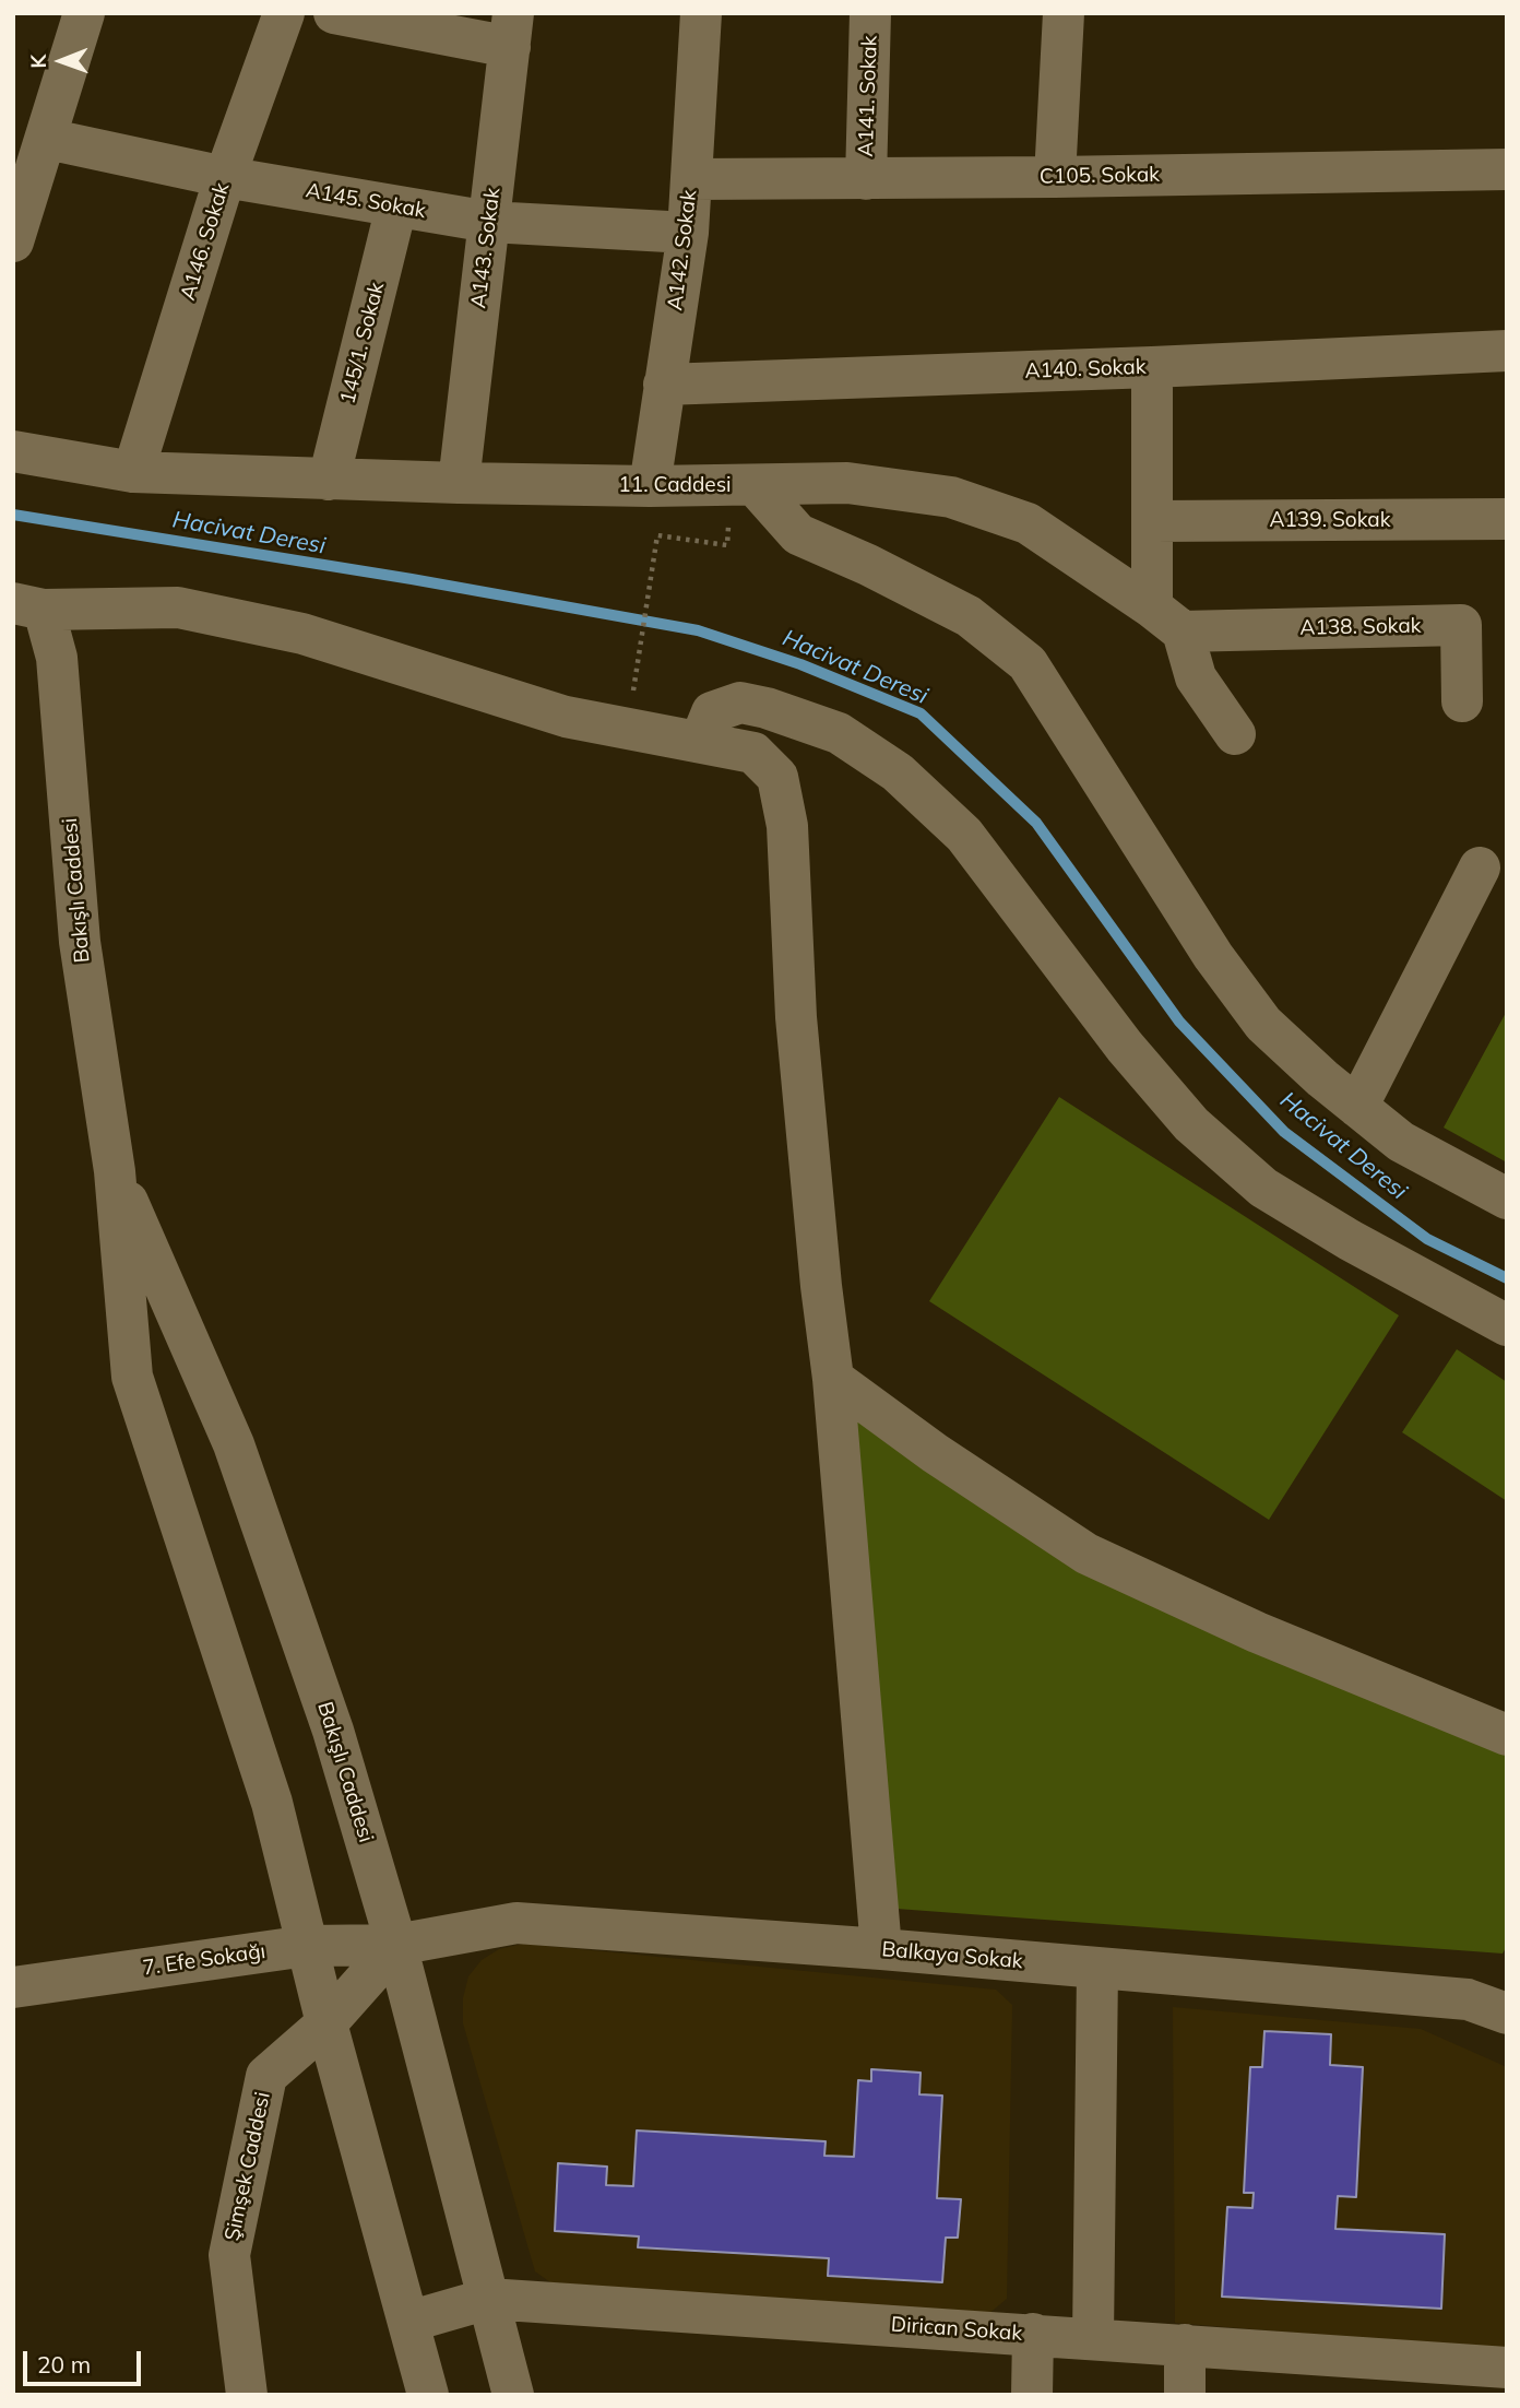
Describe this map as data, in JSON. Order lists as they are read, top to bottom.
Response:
{
  "streets": {
    "street": [
      "A141. Sokak",
      "C105. Sokak",
      "A145. Sokak",
      "A146. Sokak",
      "A143. Sokak",
      "A142. Sokak",
      "145/1. Sokak",
      "A140. Sokak",
      "11. Caddesi",
      "A139. Sokak",
      "A138. Sokak",
      "Bakışlı Caddesi",
      "Balkaya Sokak",
      "7. Efe Sokağı",
      "Şimşek Caddesi",
      "Dirican Sokak"
    ]
  },
  "crossings": [
    ["A141. Sokak", "C105. Sokak"],
    ["C105. Sokak", "A142. Sokak"],
    ["A145. Sokak", "A146. Sokak"],
    ["A145. Sokak", "A143. Sokak"],
    ["A145. Sokak", "A142. Sokak"],
    ["A145. Sokak", "145/1. Sokak"],
    ["A146. Sokak", "11. Caddesi"],
    ["A143. Sokak", "11. Caddesi"],
    ["A142. Sokak", "A140. Sokak"],
    ["A142. Sokak", "11. Caddesi"],
    ["145/1. Sokak", "11. Caddesi"],
    ["11. Caddesi", "A138. Sokak"],
    ["Bakışlı Caddesi", "Balkaya Sokak"],
    ["Bakışlı Caddesi", "7. Efe Sokağı"],
    ["Bakışlı Caddesi", "Şimşek Caddesi"],
    ["Bakışlı Caddesi", "Dirican Sokak"],
    ["Balkaya Sokak", "7. Efe Sokağı"],
    ["Balkaya Sokak", "Şimşek Caddesi"],
    ["7. Efe Sokağı", "Şimşek Caddesi"]
  ],
  "water": ["Hacivat Deresi"],
  "scale_bar": "20 m",
  "north": "left"
}
